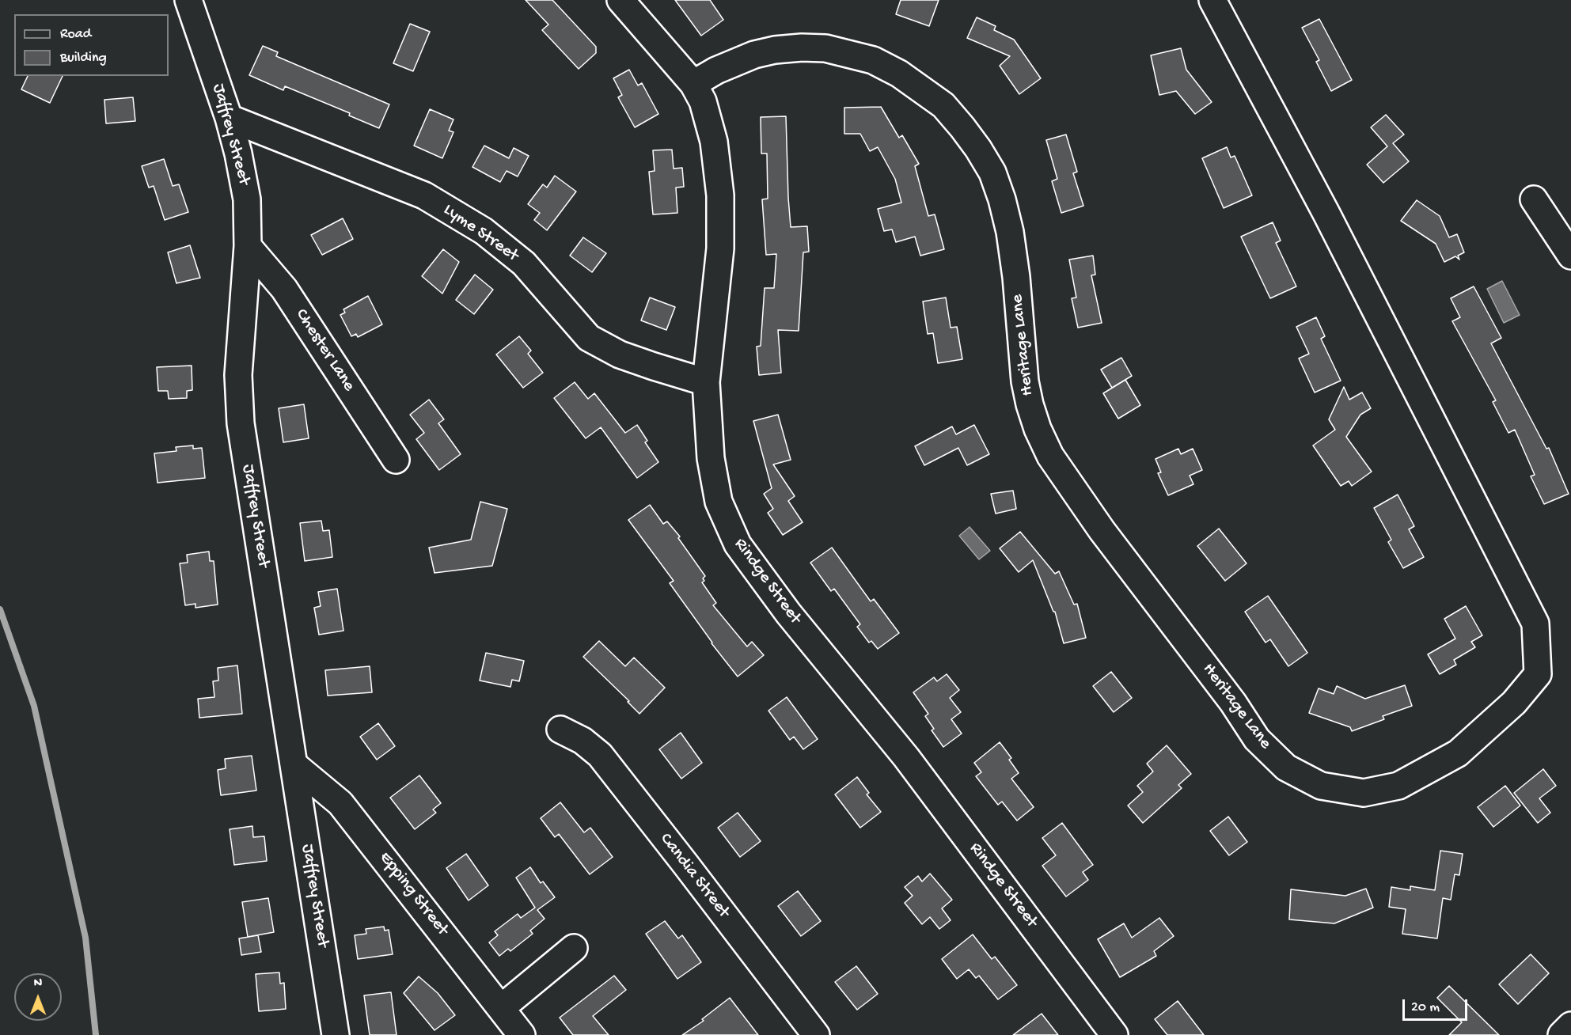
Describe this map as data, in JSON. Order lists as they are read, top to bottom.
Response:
{
  "streets": {
    "street": [
      "Jaffrey Street",
      "Lyme Street",
      "Heritage Lane",
      "Chester Lane",
      "Rindge Street",
      "Candia Street",
      "Epping Street"
    ]
  },
  "crossings": [
    ["Jaffrey Street", "Lyme Street"],
    ["Jaffrey Street", "Chester Lane"],
    ["Jaffrey Street", "Epping Street"],
    ["Lyme Street", "Rindge Street"],
    ["Heritage Lane", "Rindge Street"]
  ],
  "legend": ["Road", "Building"],
  "scale_bar": "20 m",
  "north": "top"
}
